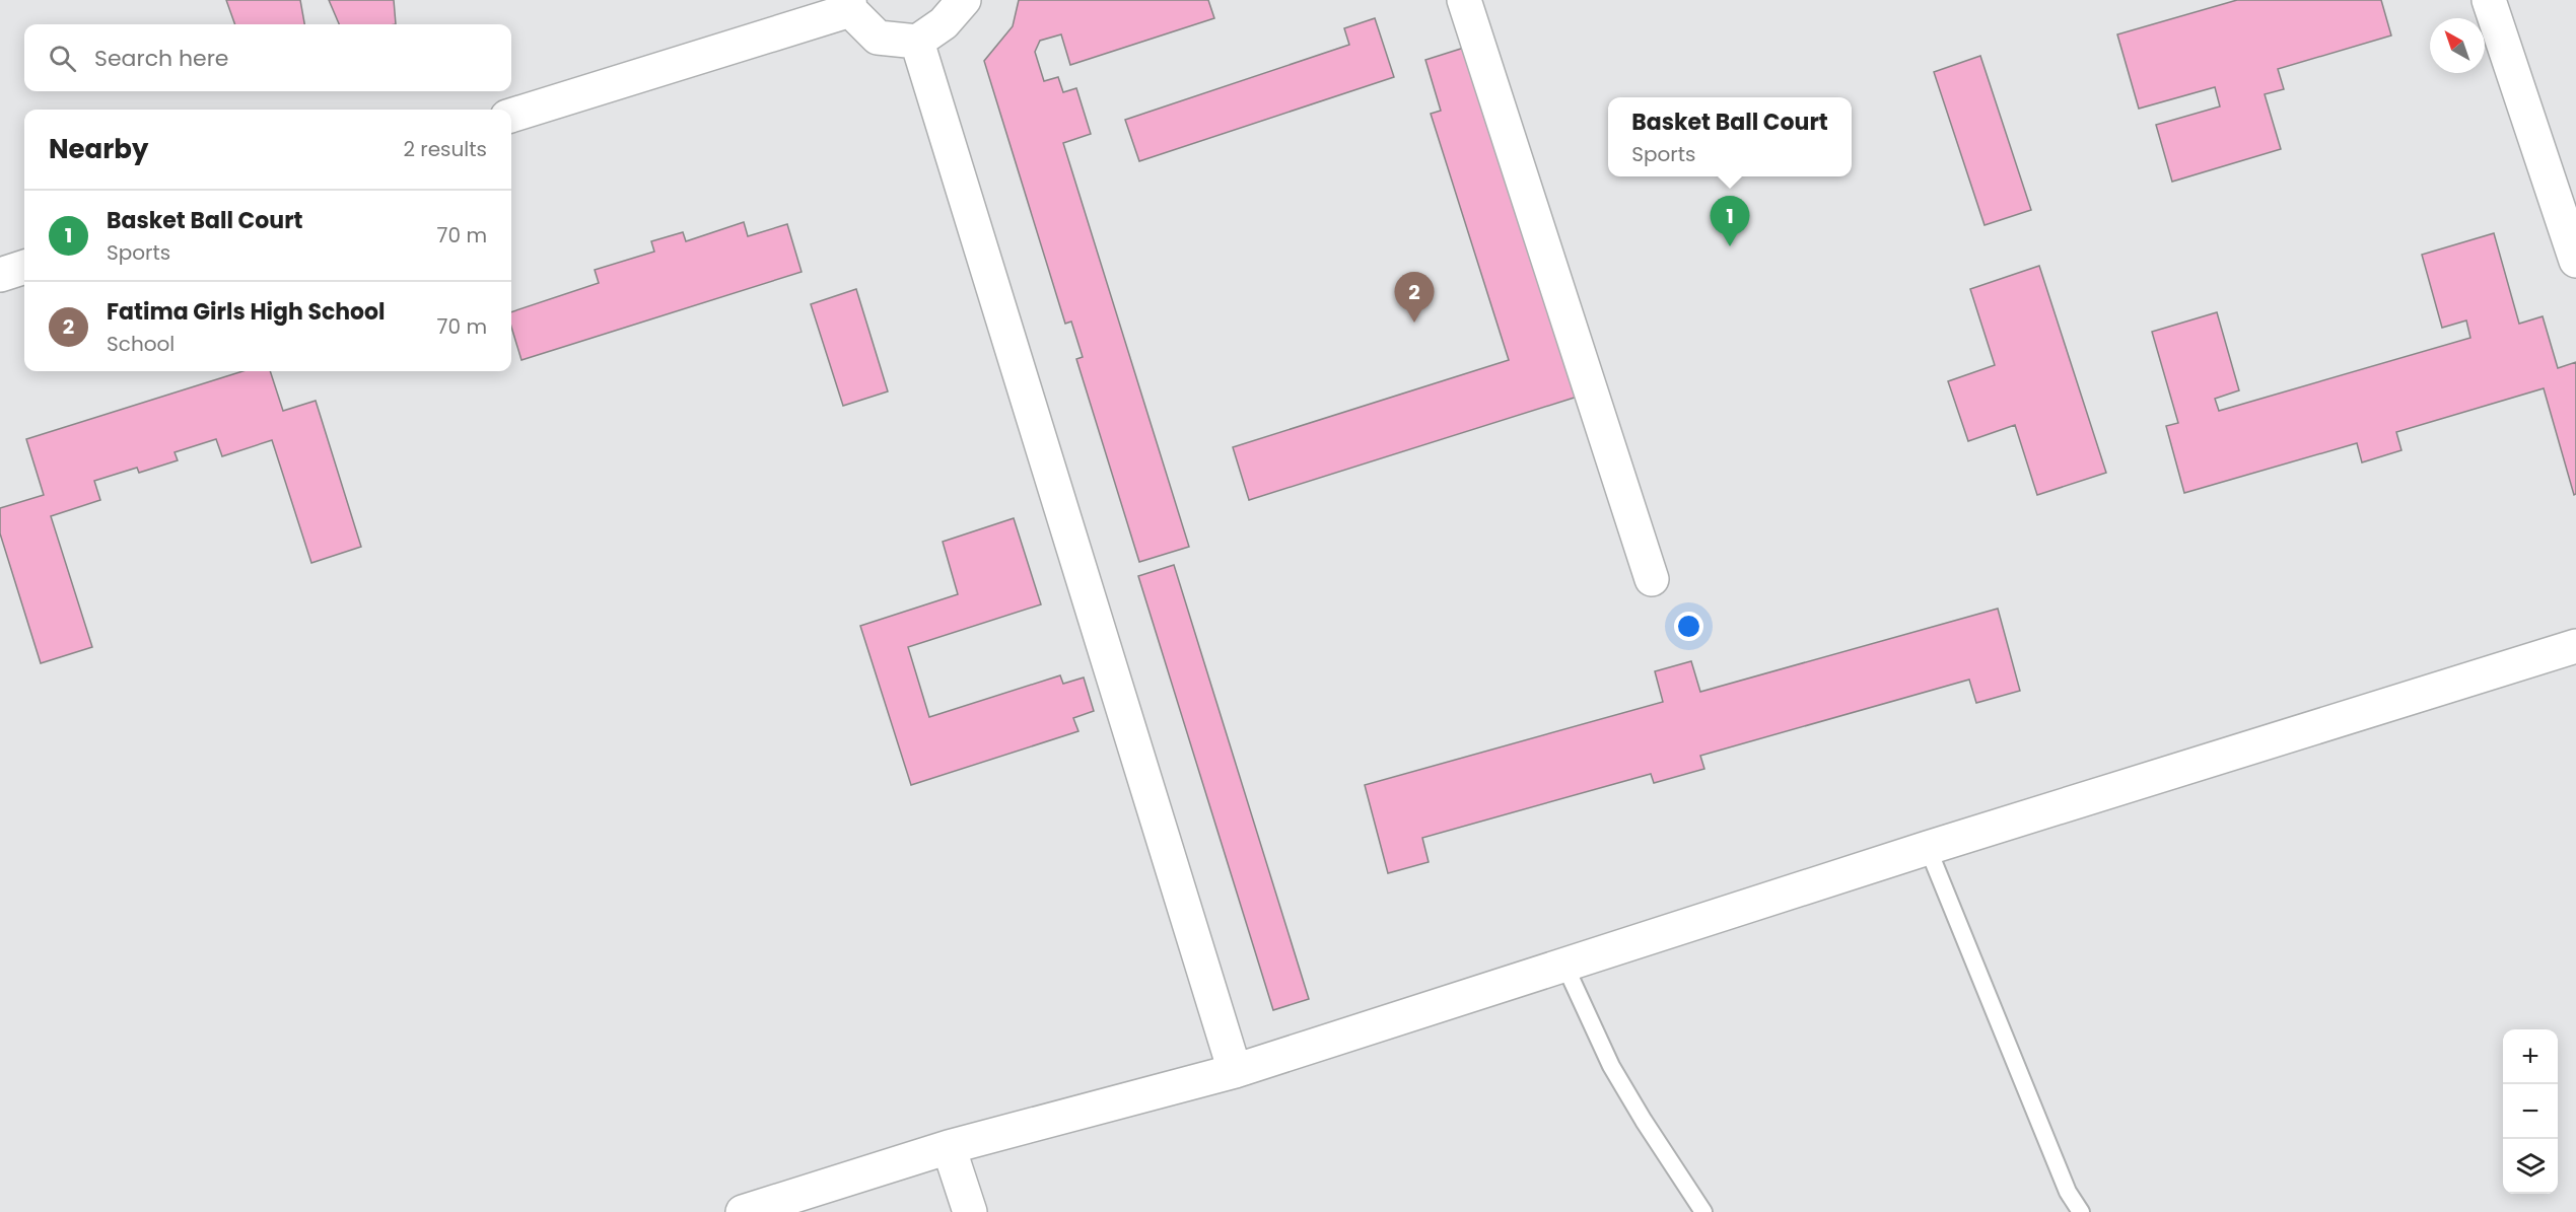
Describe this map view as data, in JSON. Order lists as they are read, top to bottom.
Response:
{
  "north": "top left",
  "page": {
    "search": "Search here",
    "popup": ["Basket Ball Court", "Sports"],
    "heading": ["Nearby", "2 results"],
    "list": [
      {
        "mark": "1",
        "name": "Basket Ball Court",
        "note": "Sports",
        "value": "70 m"
      },
      {
        "mark": "2",
        "name": "Fatima Girls High School",
        "note": "School",
        "value": "70 m"
      }
    ],
    "pins": ["1", "2"],
    "map_buttons": ["+", "−"]
  }
}
